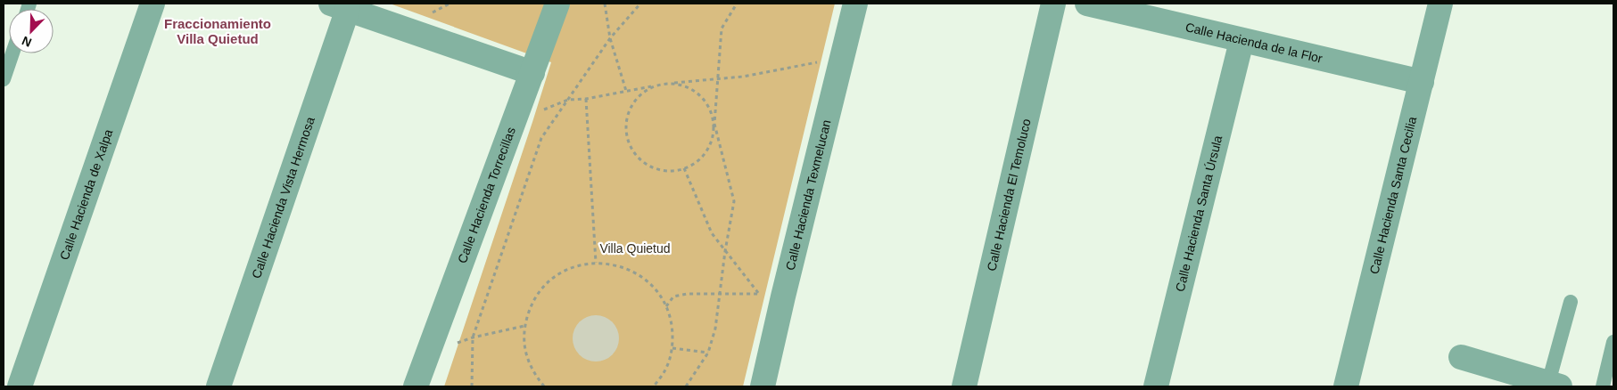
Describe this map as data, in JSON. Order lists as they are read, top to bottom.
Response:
{
  "streets": {
    "street": [
      "Calle Hacienda de la Flor",
      "Calle Hacienda de Xalpa",
      "Calle Hacienda Torrecillas",
      "Calle Hacienda Texmelucan",
      "Calle Hacienda El Temoluco",
      "Calle Hacienda Santa Cecilia",
      "Calle Hacienda Vista Hermosa",
      "Calle Hacienda Santa Úrsula"
    ]
  },
  "crossings": [
    ["Calle Hacienda de la Flor", "Calle Hacienda Santa Cecilia"],
    ["Calle Hacienda de la Flor", "Calle Hacienda Santa Úrsula"]
  ],
  "districts": ["Fraccionamiento Villa Quietud"],
  "parks": ["Villa Quietud"],
  "north": "bottom left"
}
